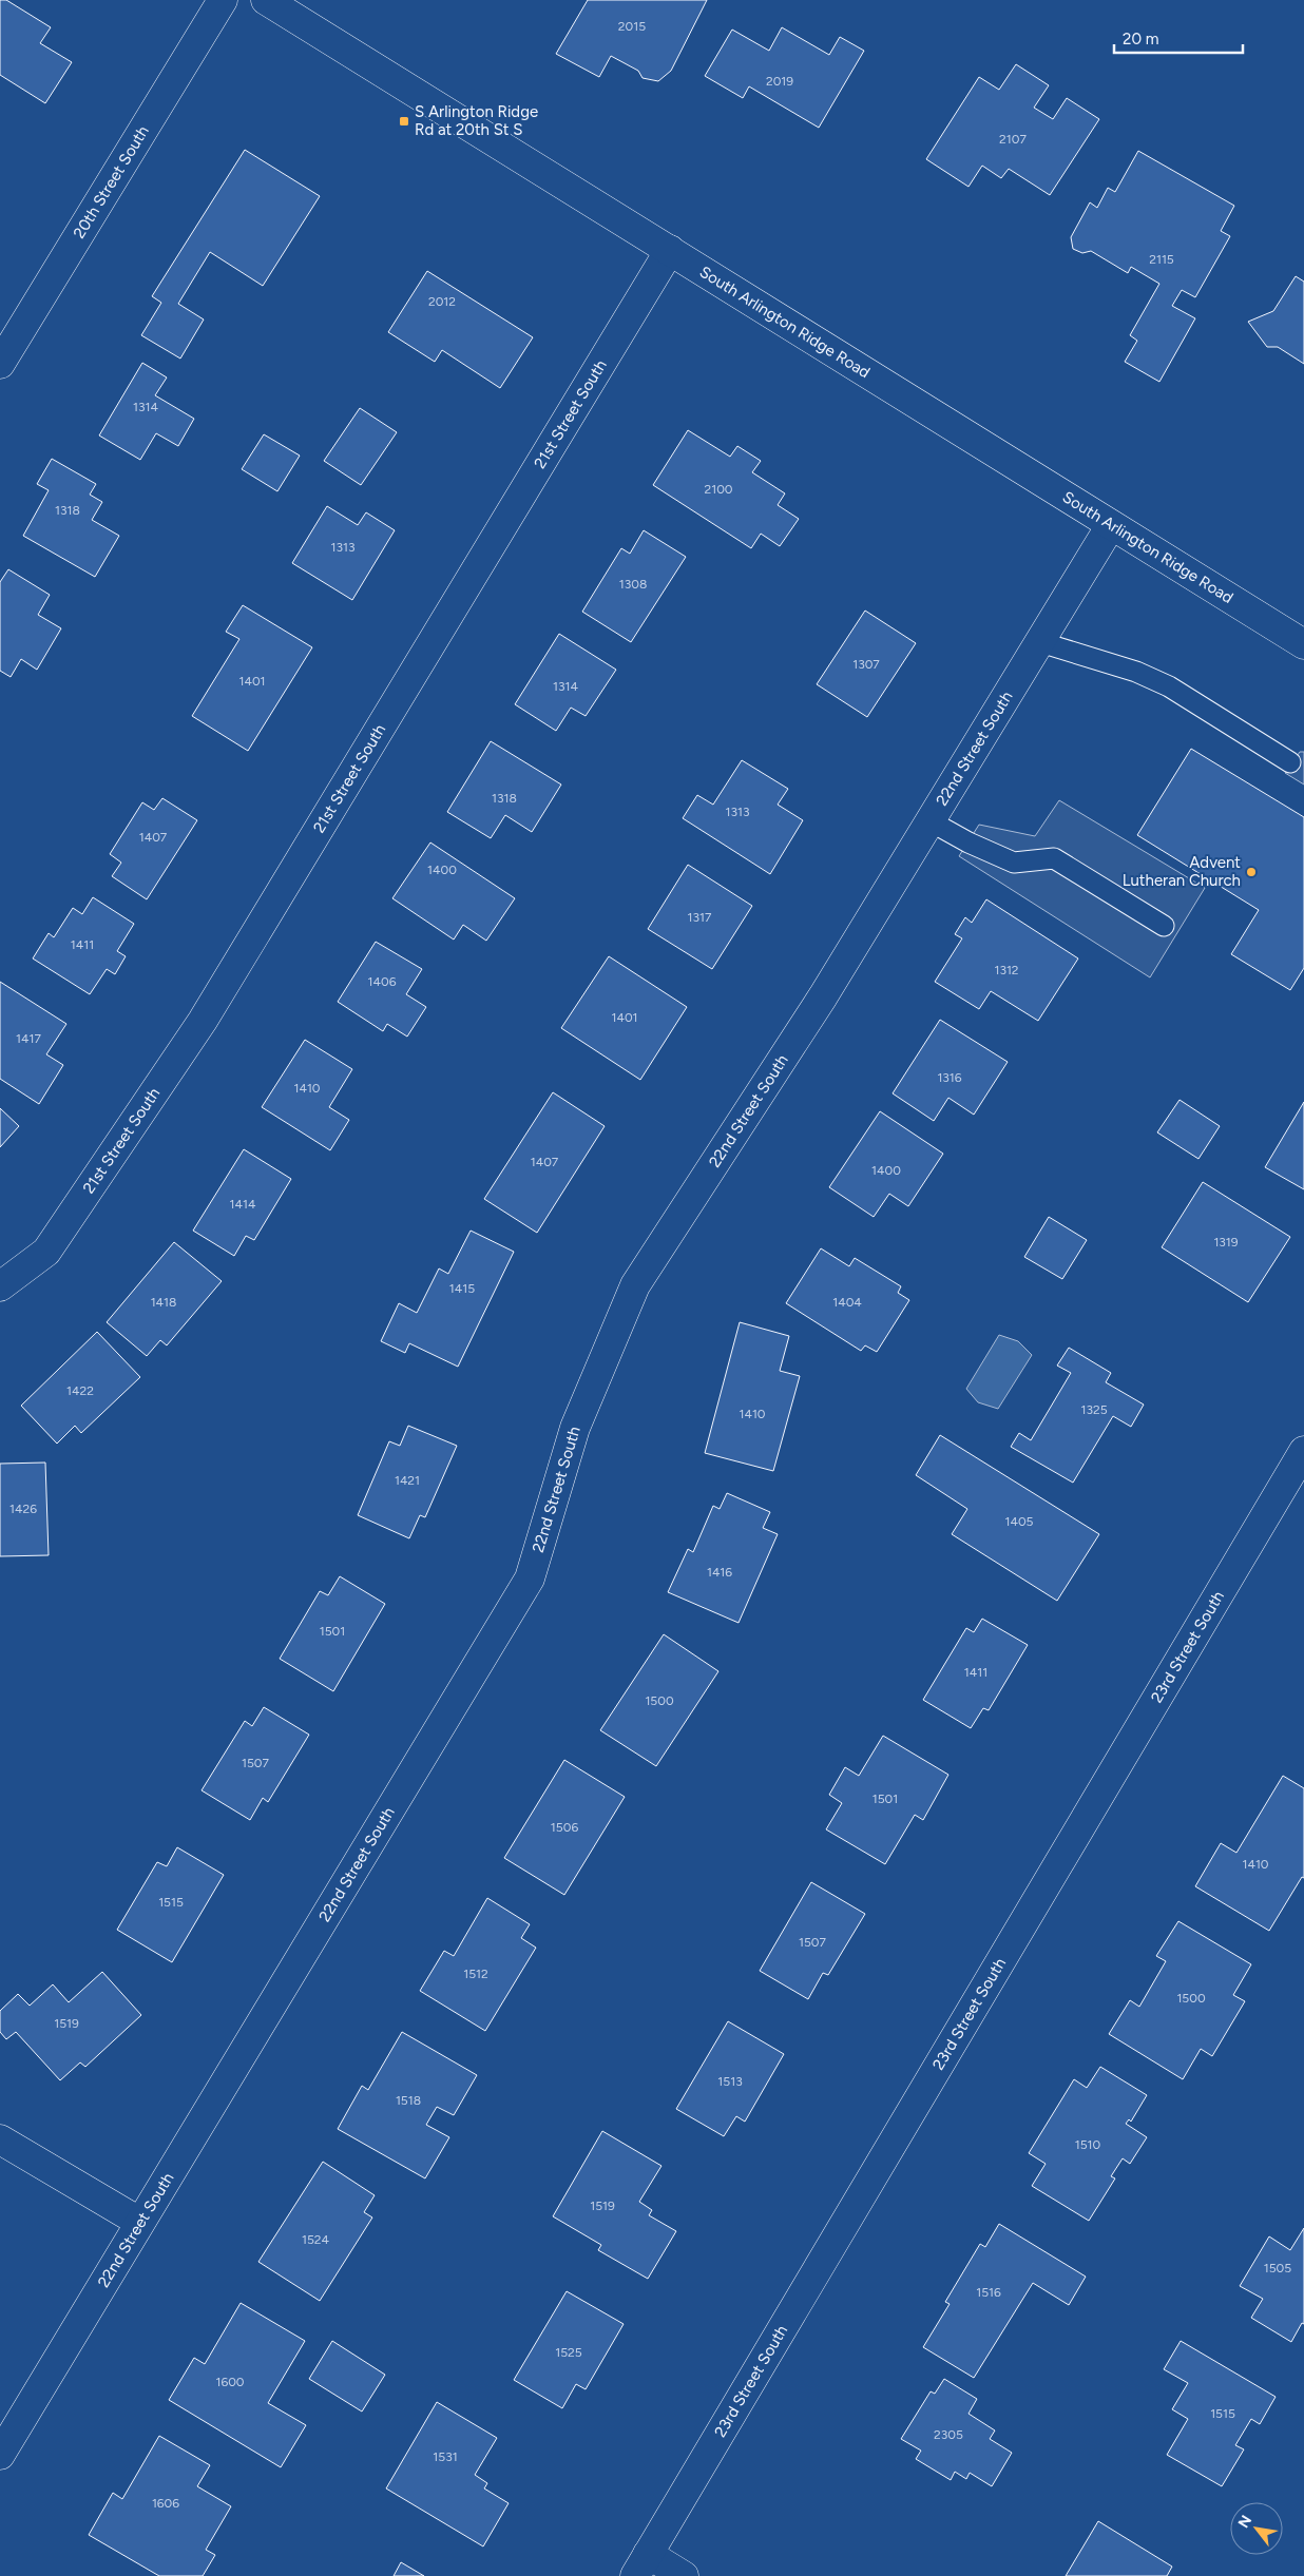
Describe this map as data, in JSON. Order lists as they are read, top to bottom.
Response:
{
  "streets": {
    "street": [
      "20th Street South",
      "South Arlington Ridge Road",
      "21st Street South",
      "22nd Street South",
      "23rd Street South"
    ]
  },
  "crossings": [
    ["South Arlington Ridge Road", "21st Street South"],
    ["South Arlington Ridge Road", "22nd Street South"]
  ],
  "places": {
    "transit": ["S Arlington Ridge Rd at 20th St S"],
    "other": ["Advent Lutheran Church"]
  },
  "house_numbers": [
    "2015",
    "2019",
    "2107",
    "2115",
    "2012",
    "1314",
    "2100",
    "1318",
    "1313",
    "1308",
    "1307",
    "1401",
    "1314",
    "1318",
    "1313",
    "1407",
    "1400",
    "1317",
    "1411",
    "1312",
    "1406",
    "1401",
    "1417",
    "1316",
    "1410",
    "1407",
    "1400",
    "1414",
    "1319",
    "1415",
    "1418",
    "1404",
    "1422",
    "1325",
    "1410",
    "1421",
    "1426",
    "1405",
    "1416",
    "1501",
    "1411",
    "1500",
    "1507",
    "1501",
    "1506",
    "1410",
    "1515",
    "1507",
    "1512",
    "1500",
    "1519",
    "1513",
    "1518",
    "1510",
    "1519",
    "1524",
    "1505",
    "1516",
    "1525",
    "1600",
    "1515",
    "2305",
    "1531",
    "1606"
  ],
  "scale_bar": "20 m",
  "north": "top left"
}
